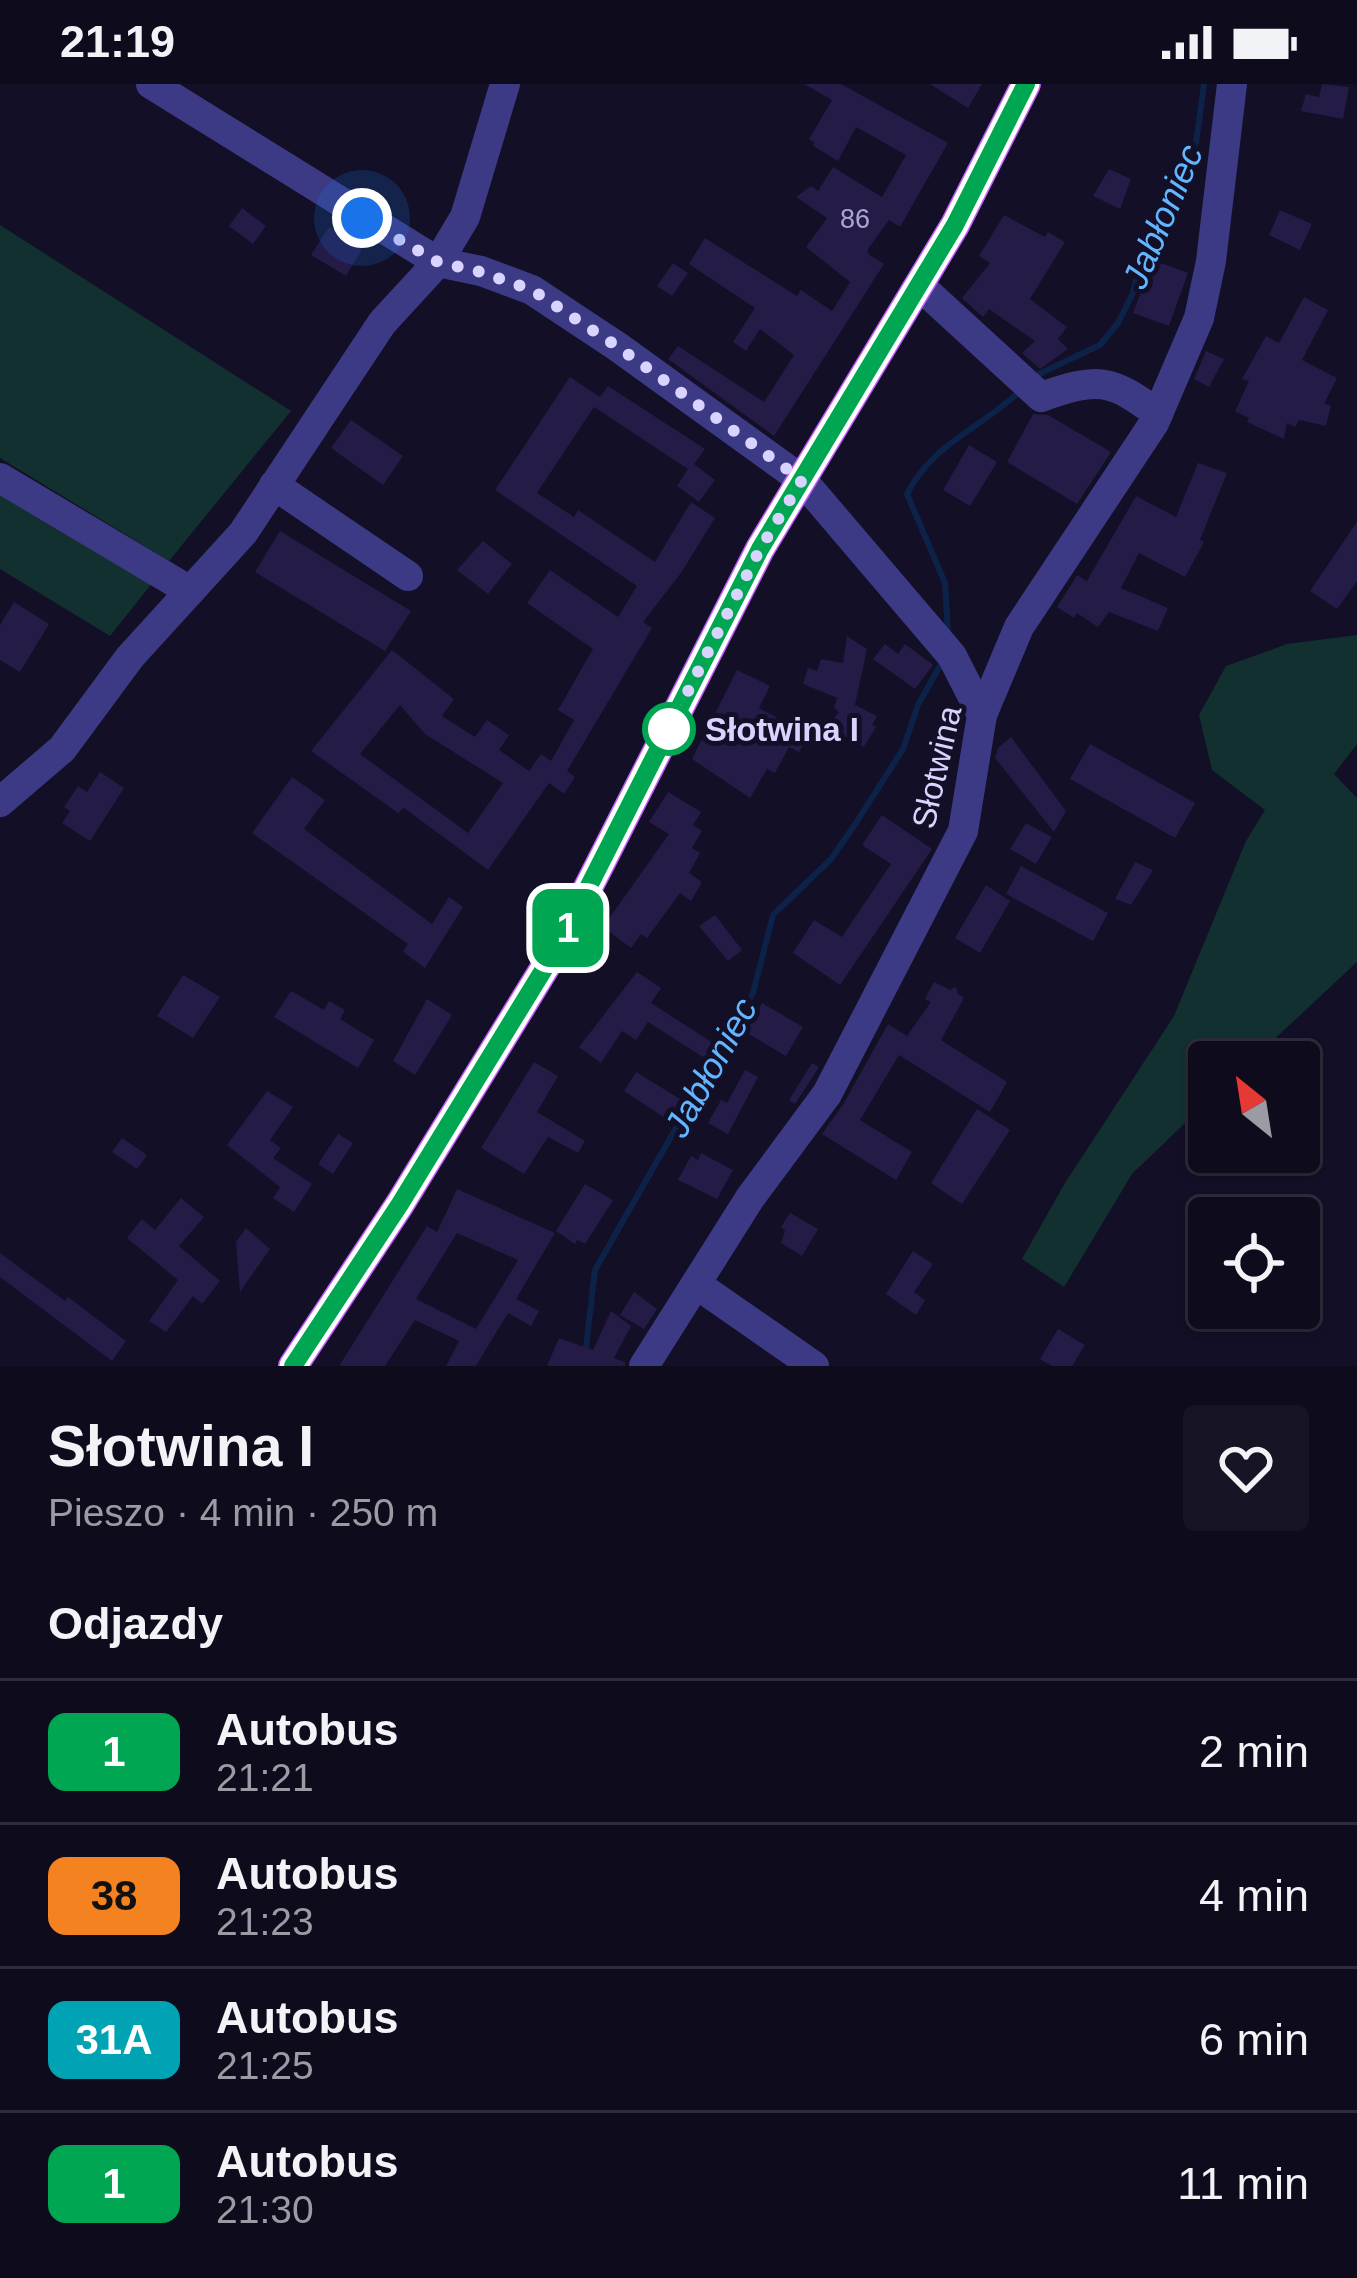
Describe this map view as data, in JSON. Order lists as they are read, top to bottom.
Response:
{
  "streets": {
    "street": ["Słotwina"]
  },
  "water": ["Jabłoniec"],
  "places": ["Słotwina I"],
  "lines": ["bus line 1"],
  "house_numbers": ["86"],
  "north": "top left",
  "page": {
    "status": "21:19",
    "on_map": "1",
    "heading": [
      ["Słotwina I", "Pieszo · 4 min · 250 m"],
      "Odjazdy"
    ],
    "list": [
      {
        "mark": "1",
        "name": "Autobus",
        "note": "21:21",
        "value": "2 min"
      },
      {
        "mark": "38",
        "name": "Autobus",
        "note": "21:23",
        "value": "4 min"
      },
      {
        "mark": "31A",
        "name": "Autobus",
        "note": "21:25",
        "value": "6 min"
      },
      {
        "mark": "1",
        "name": "Autobus",
        "note": "21:30",
        "value": "11 min"
      }
    ]
  }
}
